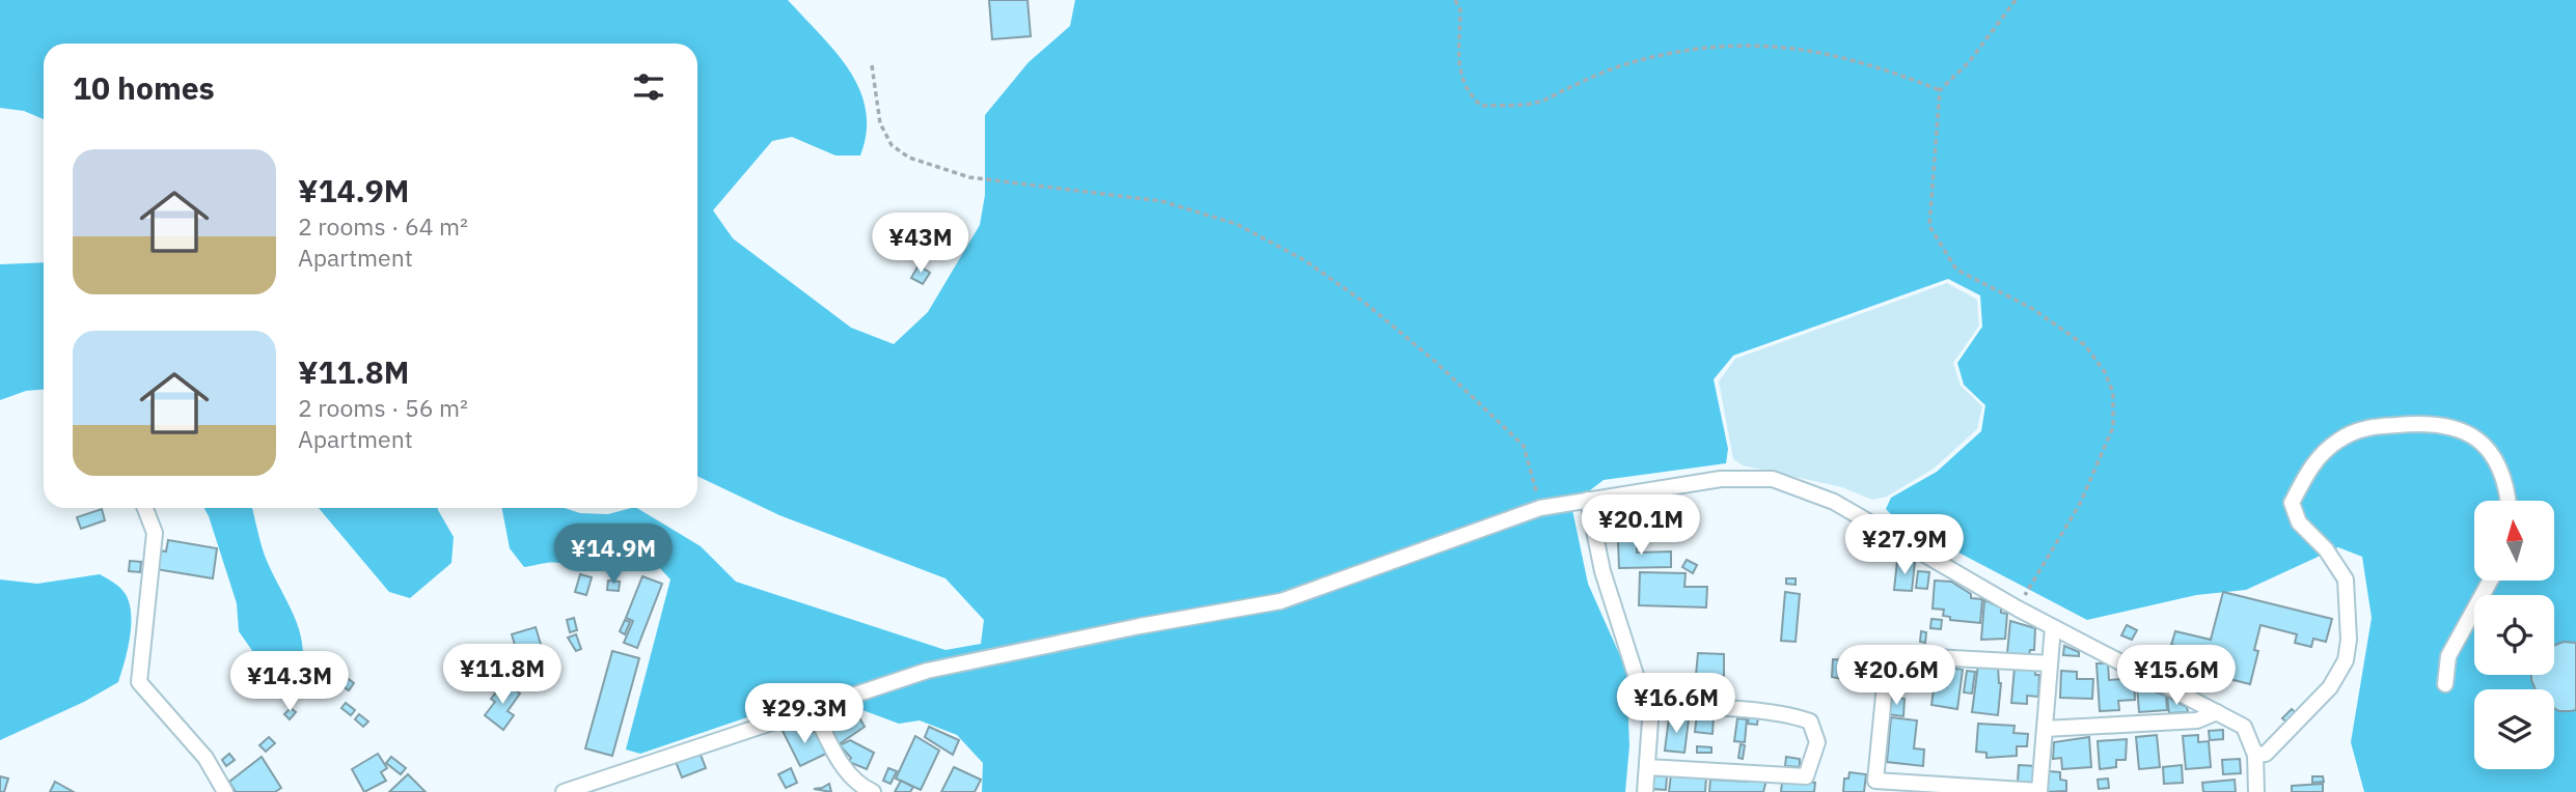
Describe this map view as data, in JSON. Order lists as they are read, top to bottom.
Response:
{
  "north": "top",
  "page": {
    "heading": "10 homes",
    "list": [
      {
        "name": "¥14.9M",
        "note": "2 rooms · 64 m² · Apartment"
      },
      {
        "name": "¥11.8M",
        "note": "2 rooms · 56 m² · Apartment"
      }
    ],
    "price": [
      "¥43M",
      "¥20.1M",
      "¥27.9M",
      "¥14.9M",
      "¥11.8M",
      "¥20.6M",
      "¥15.6M",
      "¥14.3M",
      "¥16.6M",
      "¥29.3M"
    ]
  }
}
